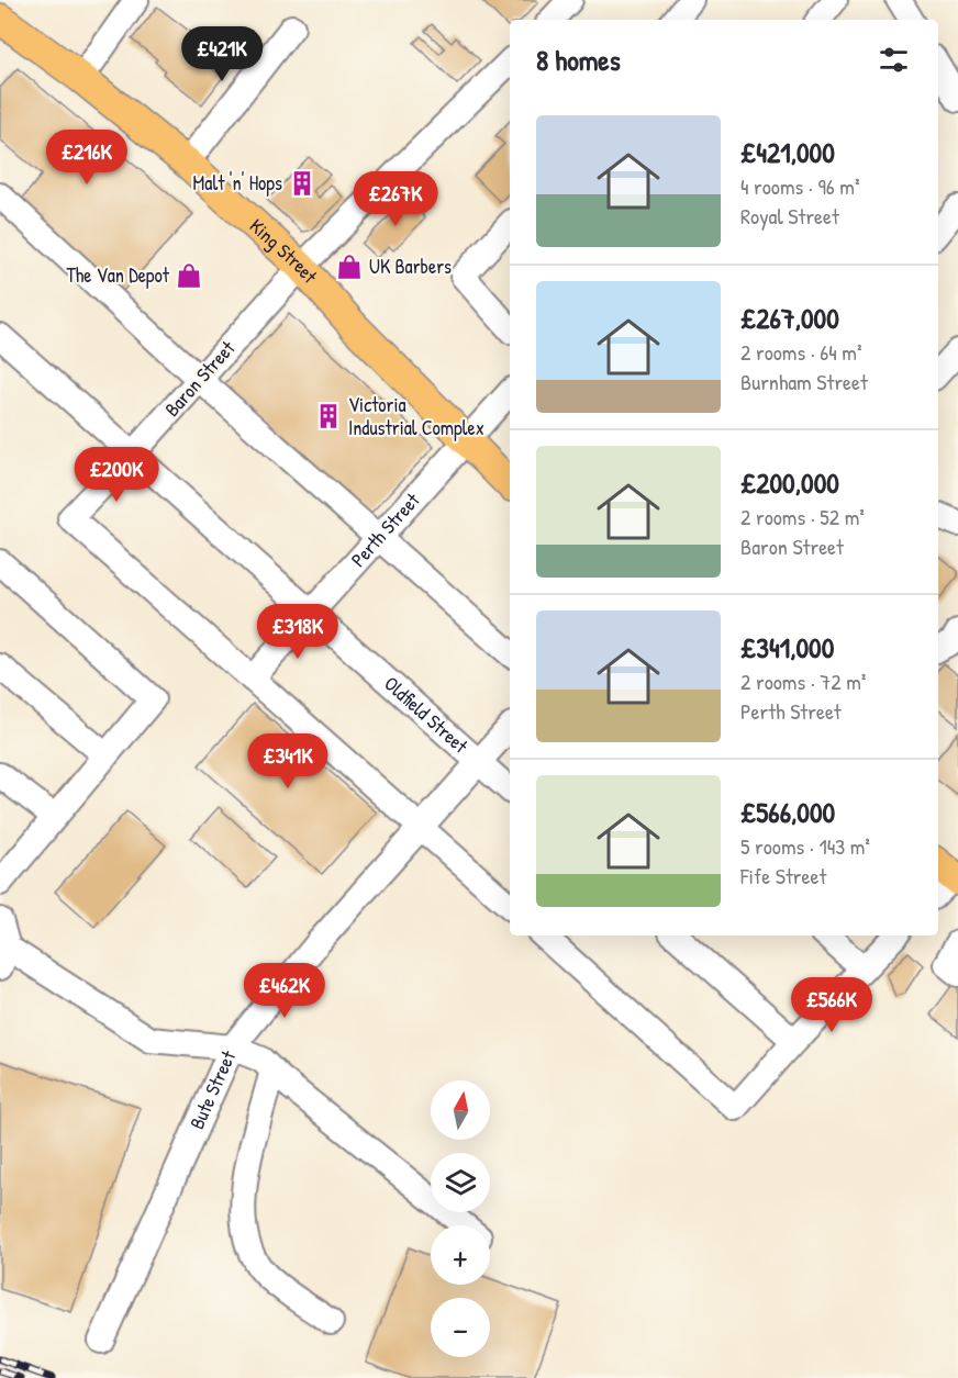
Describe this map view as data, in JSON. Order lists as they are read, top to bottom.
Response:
{
  "streets": {
    "main road": ["King Street"],
    "street": [
      "Baron Street",
      "Perth Street",
      "Oldfield Street",
      "Bute Street"
    ]
  },
  "crossings": [
    ["King Street", "Baron Street"],
    ["King Street", "Perth Street"],
    ["Baron Street", "Perth Street"],
    ["Baron Street", "Oldfield Street"],
    ["Perth Street", "Oldfield Street"],
    ["Oldfield Street", "Bute Street"]
  ],
  "places": {
    "building": ["Malt 'n' Hops", "Victoria Industrial Complex"],
    "shop": ["UK Barbers", "The Van Depot"]
  },
  "north": "top",
  "page": {
    "heading": "8 homes",
    "price": [
      "£421K",
      "£216K",
      "£267K",
      "£200K",
      "£318K",
      "£341K",
      "£462K",
      "£566K"
    ],
    "list": [
      {
        "name": "£421,000",
        "note": "4 rooms · 96 m² · Royal Street"
      },
      {
        "name": "£267,000",
        "note": "2 rooms · 64 m² · Burnham Street"
      },
      {
        "name": "£200,000",
        "note": "2 rooms · 52 m² · Baron Street"
      },
      {
        "name": "£341,000",
        "note": "2 rooms · 72 m² · Perth Street"
      },
      {
        "name": "£566,000",
        "note": "5 rooms · 143 m² · Fife Street"
      }
    ],
    "map_buttons": ["+", "−"]
  }
}
